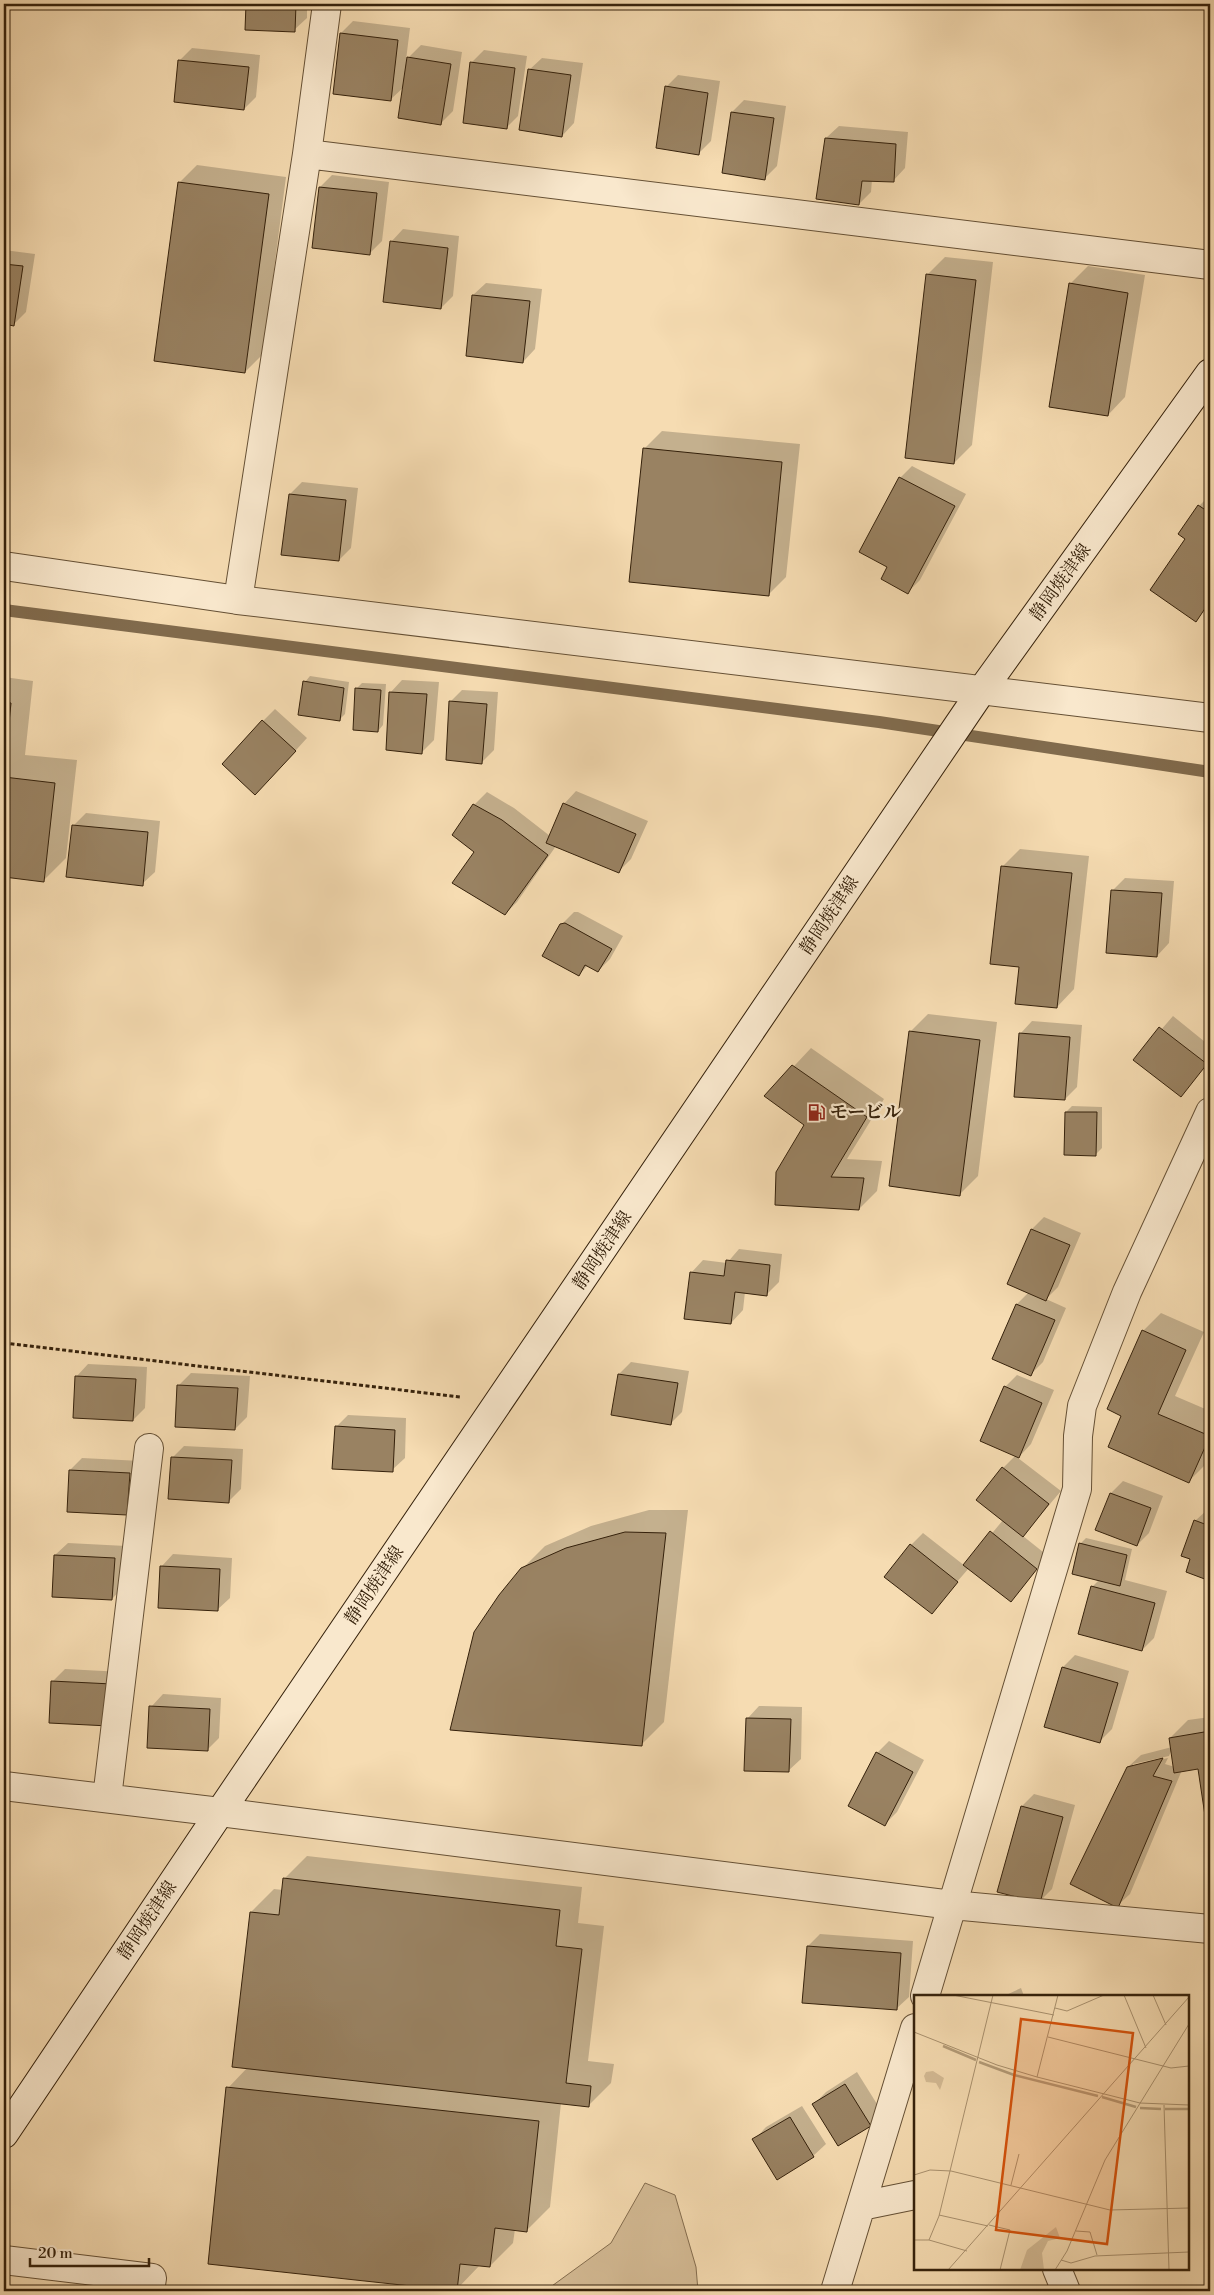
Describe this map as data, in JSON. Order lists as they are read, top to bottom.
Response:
{
  "streets": {
    "street": ["静岡焼津線"]
  },
  "places": {
    "fuel station": ["モービル"]
  },
  "scale_bar": "20 m"
}
